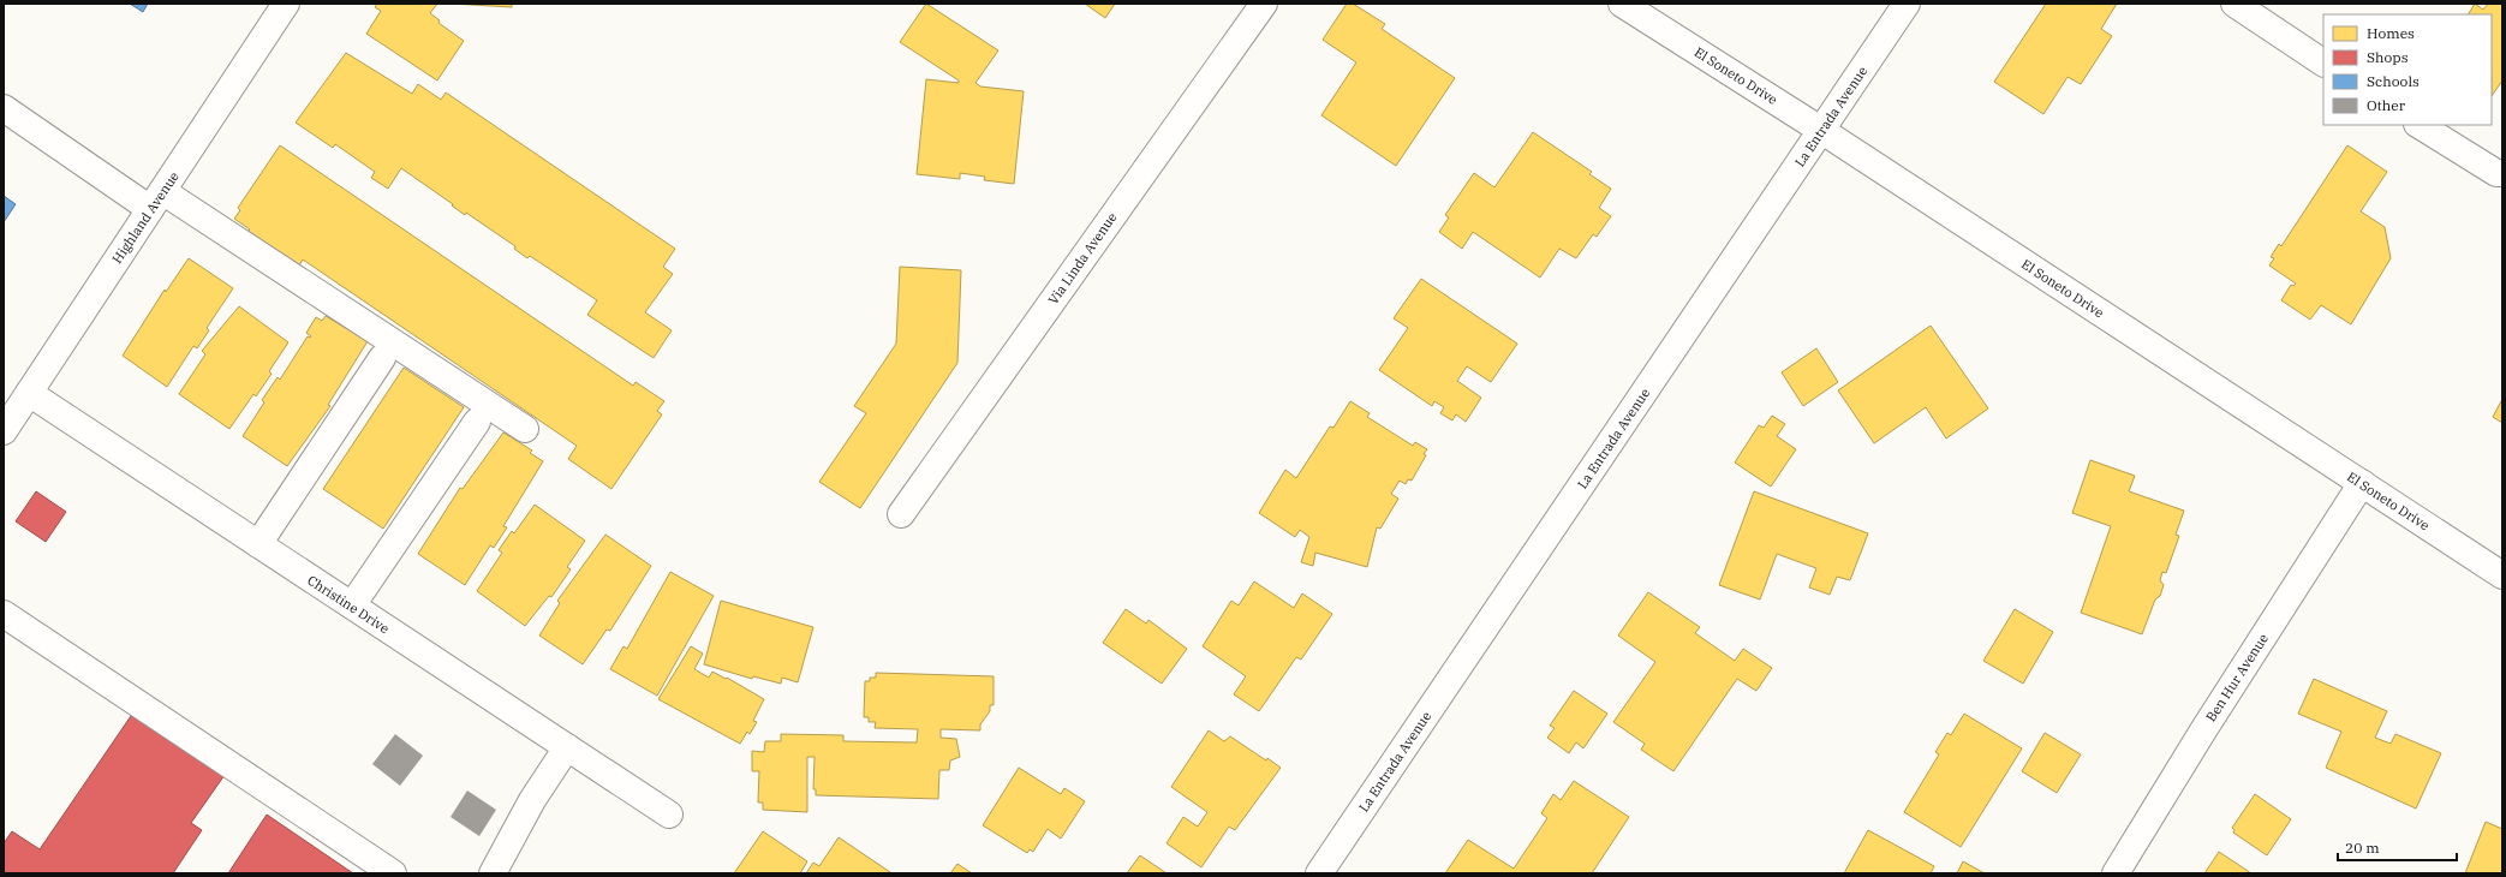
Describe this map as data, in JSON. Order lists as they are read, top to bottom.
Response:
{
  "streets": {
    "street": [
      "El Soneto Drive",
      "La Entrada Avenue",
      "Highland Avenue",
      "Via Linda Avenue",
      "Christine Drive",
      "Ben Hur Avenue"
    ]
  },
  "crossings": [
    ["El Soneto Drive", "La Entrada Avenue"],
    ["El Soneto Drive", "Ben Hur Avenue"],
    ["Highland Avenue", "Christine Drive"]
  ],
  "legend": [
    "Homes",
    "Shops",
    "Schools",
    "Other"
  ],
  "scale_bar": "20 m"
}
